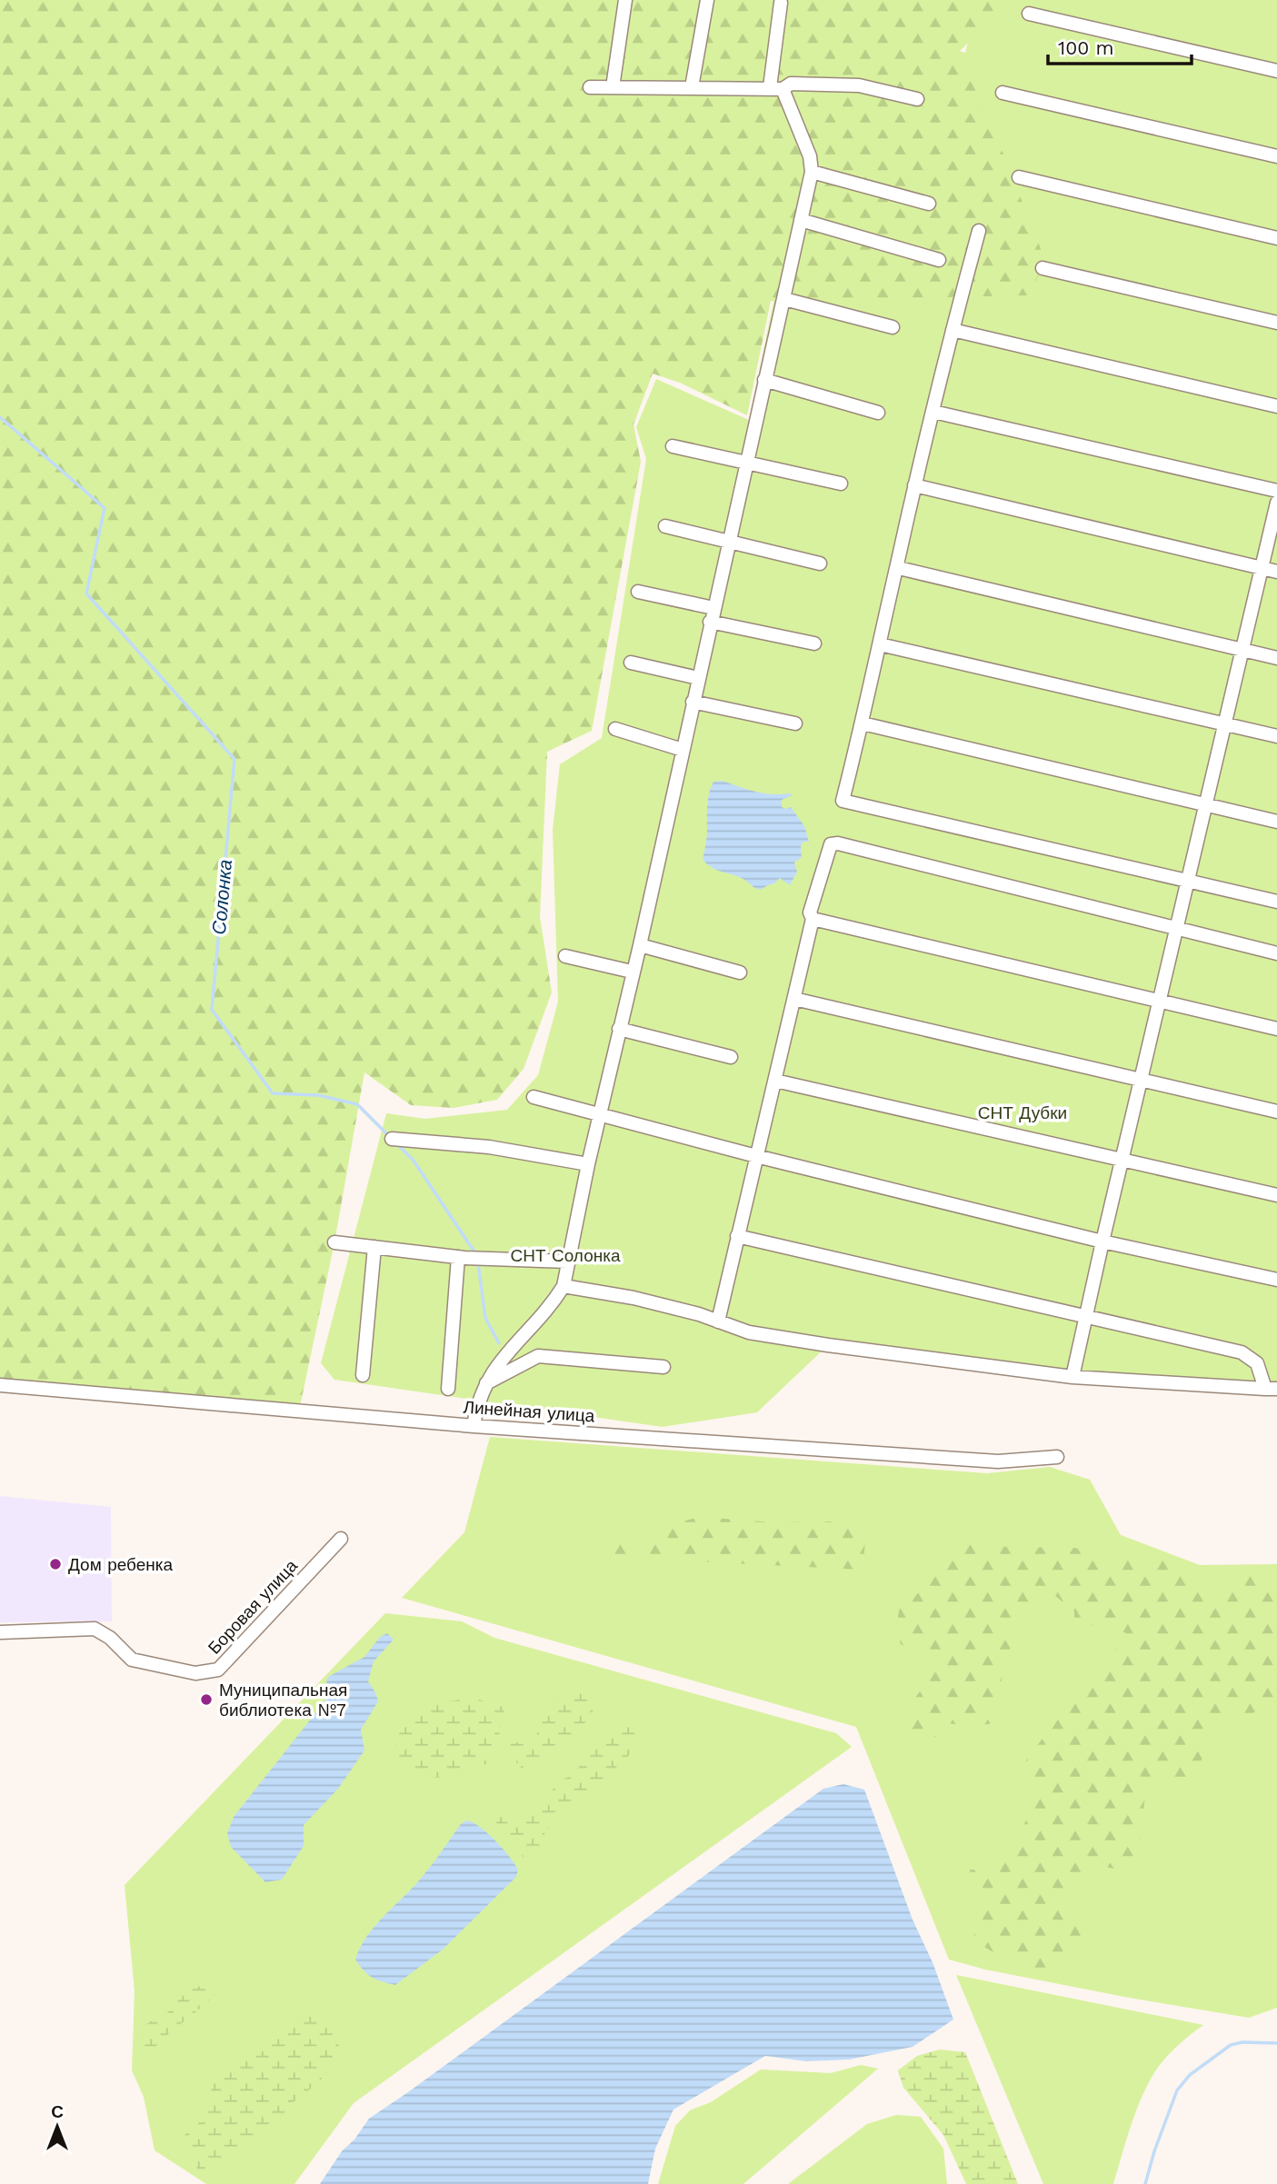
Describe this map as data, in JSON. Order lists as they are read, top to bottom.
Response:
{
  "streets": {
    "street": ["Линейная улица", "Боровая улица"]
  },
  "water": ["Солонка"],
  "parks": ["СНТ Дубки", "СНТ Солонка"],
  "places": ["Дом ребенка", "Муниципальная библиотека №7"],
  "scale_bar": "100 m",
  "north": "top"
}
